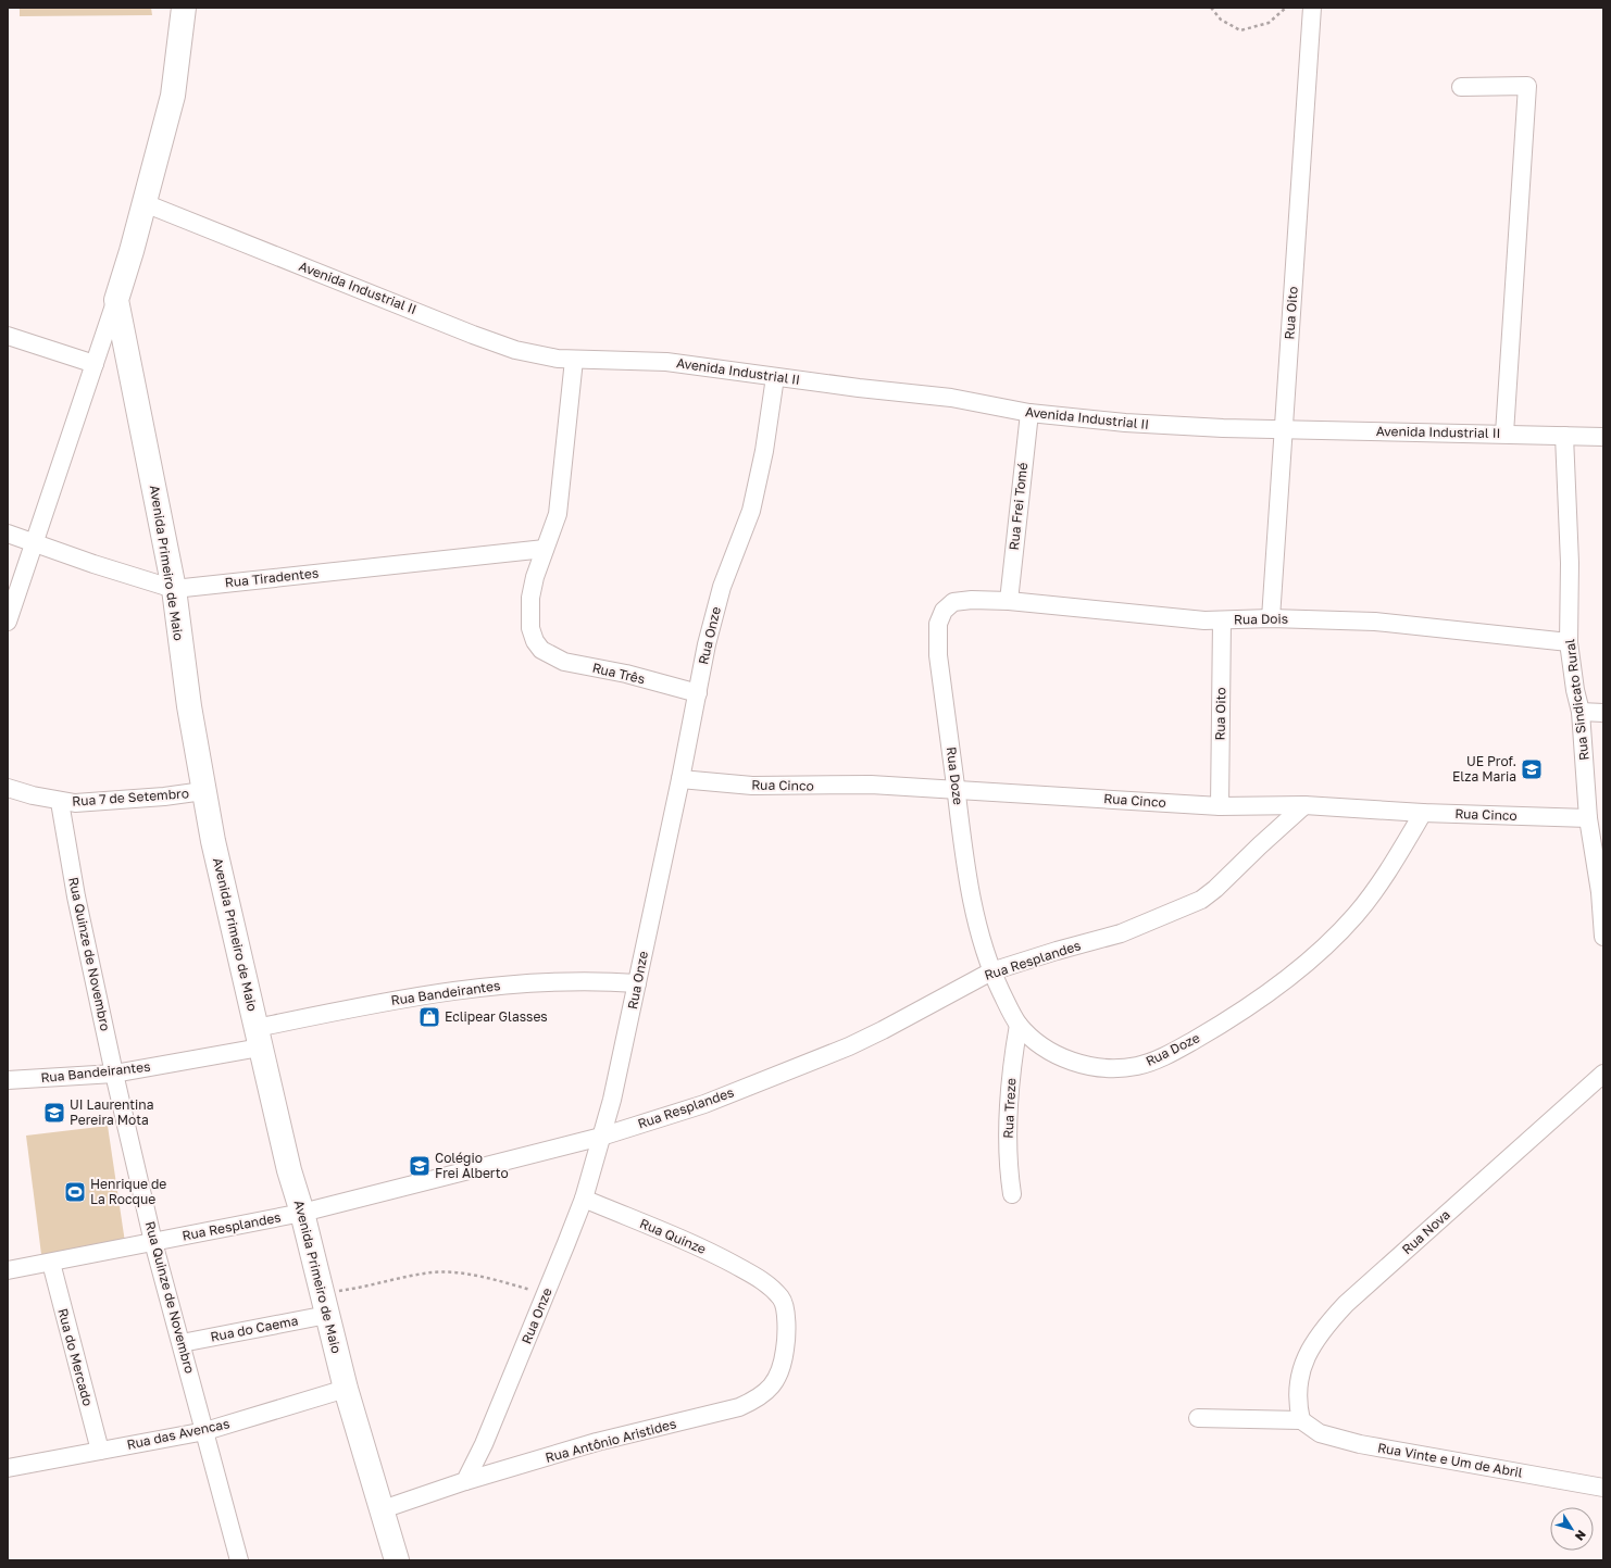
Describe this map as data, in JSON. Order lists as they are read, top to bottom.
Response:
{
  "streets": {
    "main road": ["Avenida Primeiro de Maio"],
    "street": [
      "Avenida Industrial II",
      "Rua Oito",
      "Rua Frei Tomé",
      "Rua Tiradentes",
      "Rua Dois",
      "Rua Onze",
      "Rua Três",
      "Rua Sindicato Rural",
      "Rua Doze",
      "Rua Cinco",
      "Rua 7 de Setembro",
      "Rua Quinze de Novembro",
      "Rua Resplandes",
      "Rua Bandeirantes",
      "Rua Treze",
      "Rua Nova",
      "Rua Quinze",
      "Rua do Caema",
      "Rua do Mercado",
      "Rua das Avencas",
      "Rua Antônio Aristides",
      "Rua Vinte e Um de Abril"
    ]
  },
  "crossings": [
    ["Avenida Industrial II", "Rua Oito"],
    ["Avenida Industrial II", "Rua Frei Tomé"],
    ["Avenida Industrial II", "Rua Onze"],
    ["Avenida Industrial II", "Rua Sindicato Rural"],
    ["Rua Oito", "Rua Dois"],
    ["Rua Oito", "Rua Cinco"],
    ["Rua Frei Tomé", "Rua Dois"],
    ["Avenida Primeiro de Maio", "Rua Tiradentes"],
    ["Avenida Primeiro de Maio", "Rua 7 de Setembro"],
    ["Avenida Primeiro de Maio", "Rua Resplandes"],
    ["Avenida Primeiro de Maio", "Rua Bandeirantes"],
    ["Avenida Primeiro de Maio", "Rua do Caema"],
    ["Avenida Primeiro de Maio", "Rua das Avencas"],
    ["Rua Tiradentes", "Rua Três"],
    ["Rua Dois", "Rua Sindicato Rural"],
    ["Rua Dois", "Rua Doze"],
    ["Rua Onze", "Rua Três"],
    ["Rua Onze", "Rua Cinco"],
    ["Rua Onze", "Rua Resplandes"],
    ["Rua Onze", "Rua Bandeirantes"],
    ["Rua Onze", "Rua Quinze"],
    ["Rua Onze", "Rua Antônio Aristides"],
    ["Rua Sindicato Rural", "Rua Cinco"],
    ["Rua Doze", "Rua Cinco"],
    ["Rua Doze", "Rua Resplandes"],
    ["Rua Doze", "Rua Treze"],
    ["Rua Cinco", "Rua Resplandes"],
    ["Rua 7 de Setembro", "Rua Quinze de Novembro"],
    ["Rua Quinze de Novembro", "Rua Resplandes"],
    ["Rua Quinze de Novembro", "Rua Bandeirantes"],
    ["Rua Quinze de Novembro", "Rua do Caema"],
    ["Rua Quinze de Novembro", "Rua das Avencas"],
    ["Rua Resplandes", "Rua do Mercado"],
    ["Rua Nova", "Rua Vinte e Um de Abril"],
    ["Rua Quinze", "Rua Antônio Aristides"],
    ["Rua do Mercado", "Rua das Avencas"]
  ],
  "places": {
    "school or university": ["UE Prof. Elza Maria", "UI Laurentina Pereira Mota", "Colégio Frei Alberto"],
    "shop": ["Eclipear Glasses"],
    "sports": ["Henrique de La Rocque"]
  },
  "north": "bottom right"
}
